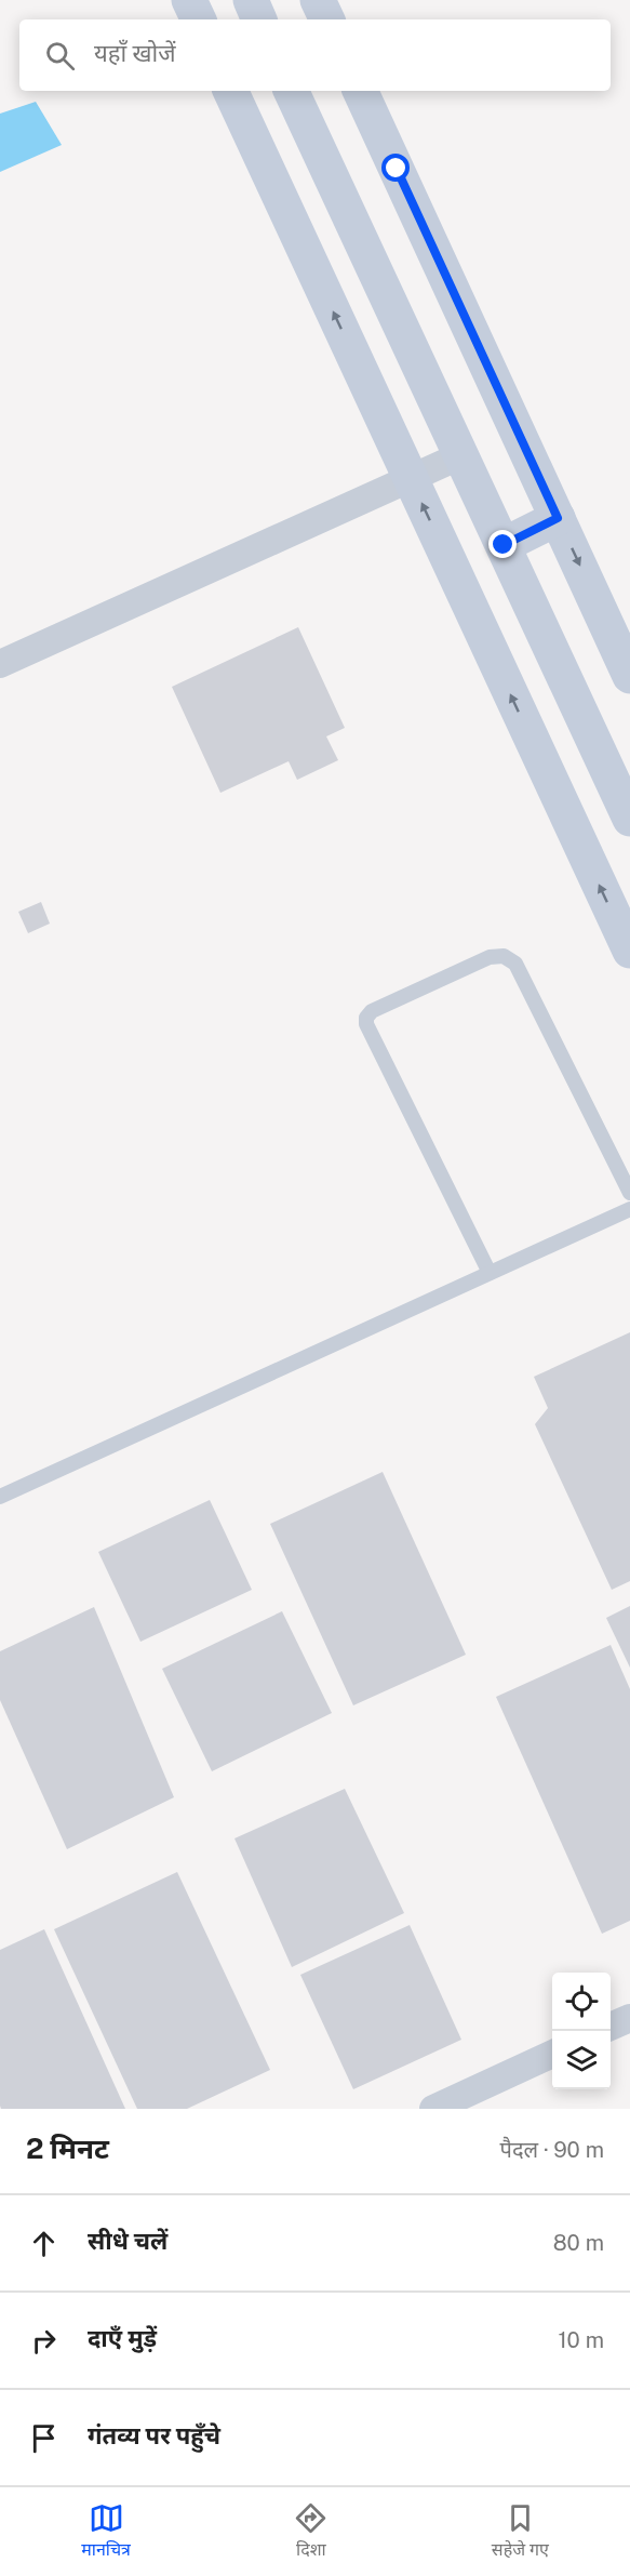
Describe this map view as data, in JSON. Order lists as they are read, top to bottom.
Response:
{
  "page": {
    "search": "यहाँ खोजें",
    "heading": ["2 मिनट", "पैदल · 90 m"],
    "list": [
      ["सीधे चलें", "80 m"],
      ["दाएँ मुड़ें", "10 m"],
      "गंतव्य पर पहुँचे"
    ],
    "nav": ["मानचित्र", "दिशा", "सहेजे गए"]
  }
}
